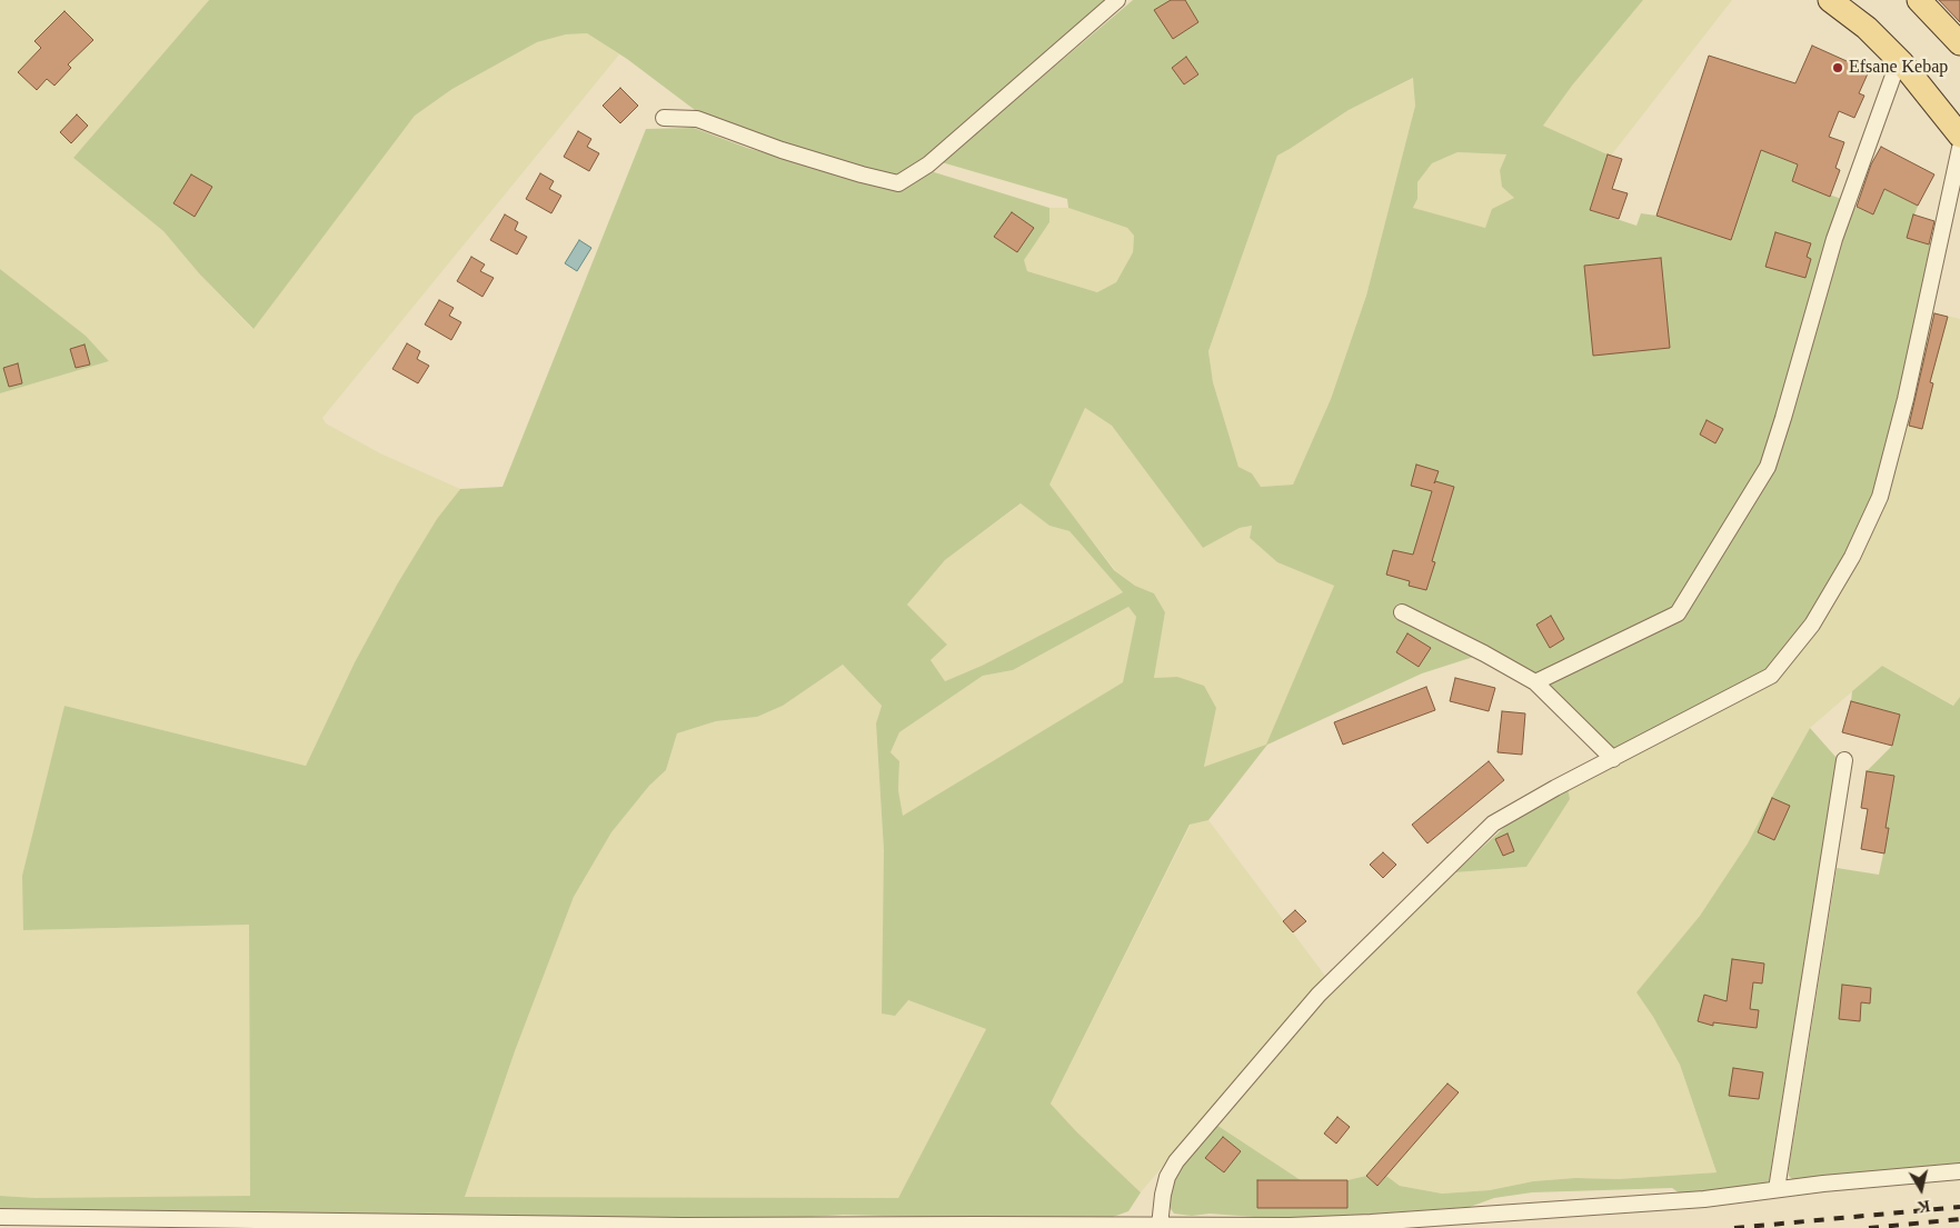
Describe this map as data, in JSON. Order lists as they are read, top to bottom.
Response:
{
  "places": ["Efsane Kebap"],
  "north": "bottom"
}
